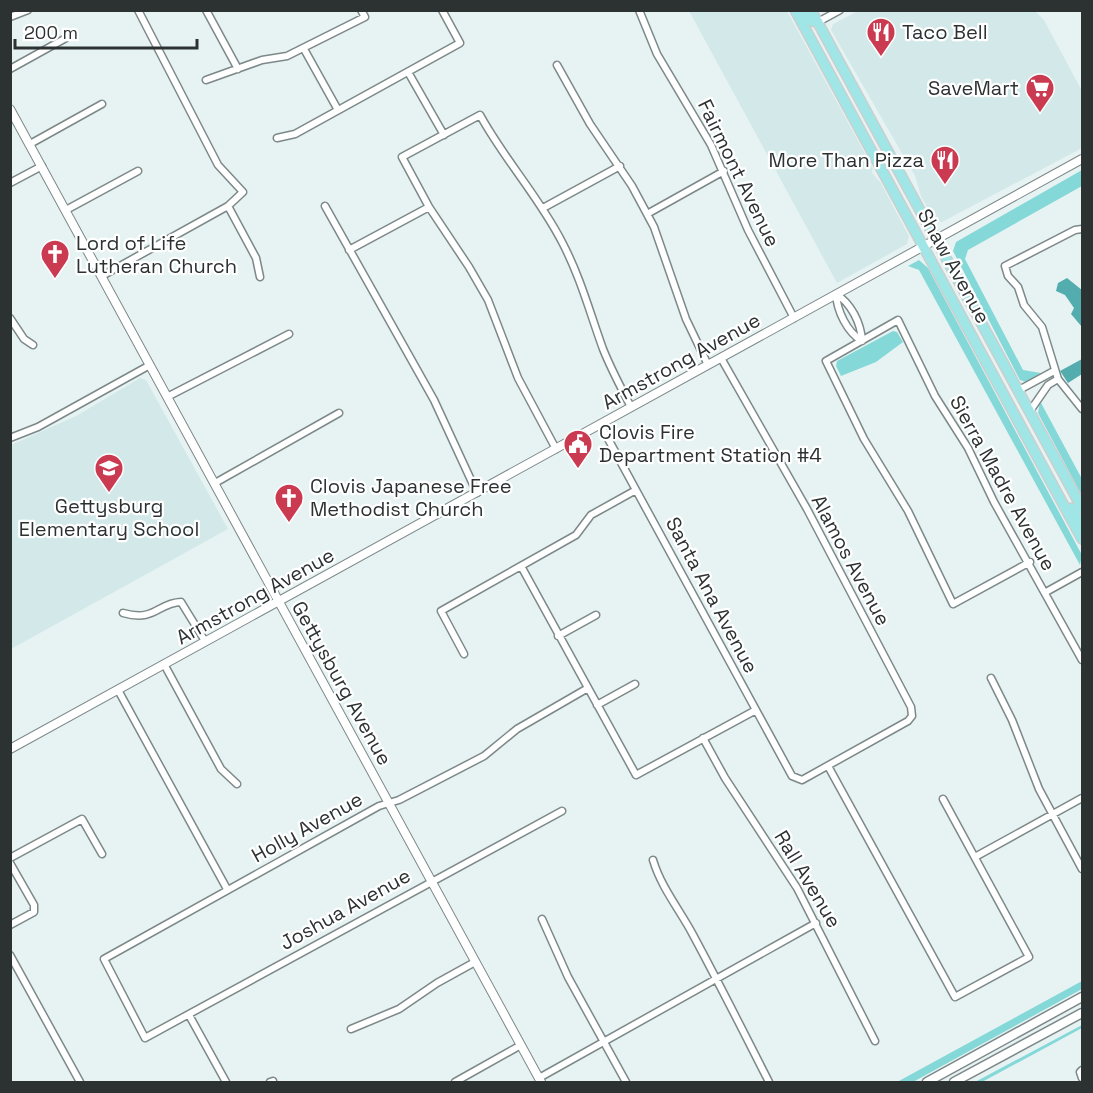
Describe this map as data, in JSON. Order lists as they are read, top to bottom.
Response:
{
  "streets": {
    "main road": ["Shaw Avenue"],
    "street": [
      "Fairmont Avenue",
      "Armstrong Avenue",
      "Sierra Madre Avenue",
      "Alamos Avenue",
      "Santa Ana Avenue",
      "Gettysburg Avenue",
      "Holly Avenue",
      "Rall Avenue",
      "Joshua Avenue"
    ]
  },
  "crossings": [
    ["Fairmont Avenue", "Armstrong Avenue"],
    ["Shaw Avenue", "Armstrong Avenue"],
    ["Armstrong Avenue", "Alamos Avenue"],
    ["Armstrong Avenue", "Santa Ana Avenue"],
    ["Armstrong Avenue", "Gettysburg Avenue"],
    ["Alamos Avenue", "Santa Ana Avenue"],
    ["Gettysburg Avenue", "Holly Avenue"],
    ["Gettysburg Avenue", "Joshua Avenue"],
    ["Holly Avenue", "Joshua Avenue"]
  ],
  "places": {
    "restaurant": ["Taco Bell", "More Than Pizza"],
    "supermarket": ["SaveMart"],
    "church": ["Lord of Life Lutheran Church", "Clovis Japanese Free Methodist Church"],
    "public building": ["Clovis Fire Department Station #4"],
    "school or university": ["Gettysburg Elementary School"]
  },
  "scale_bar": "200 m"
}
